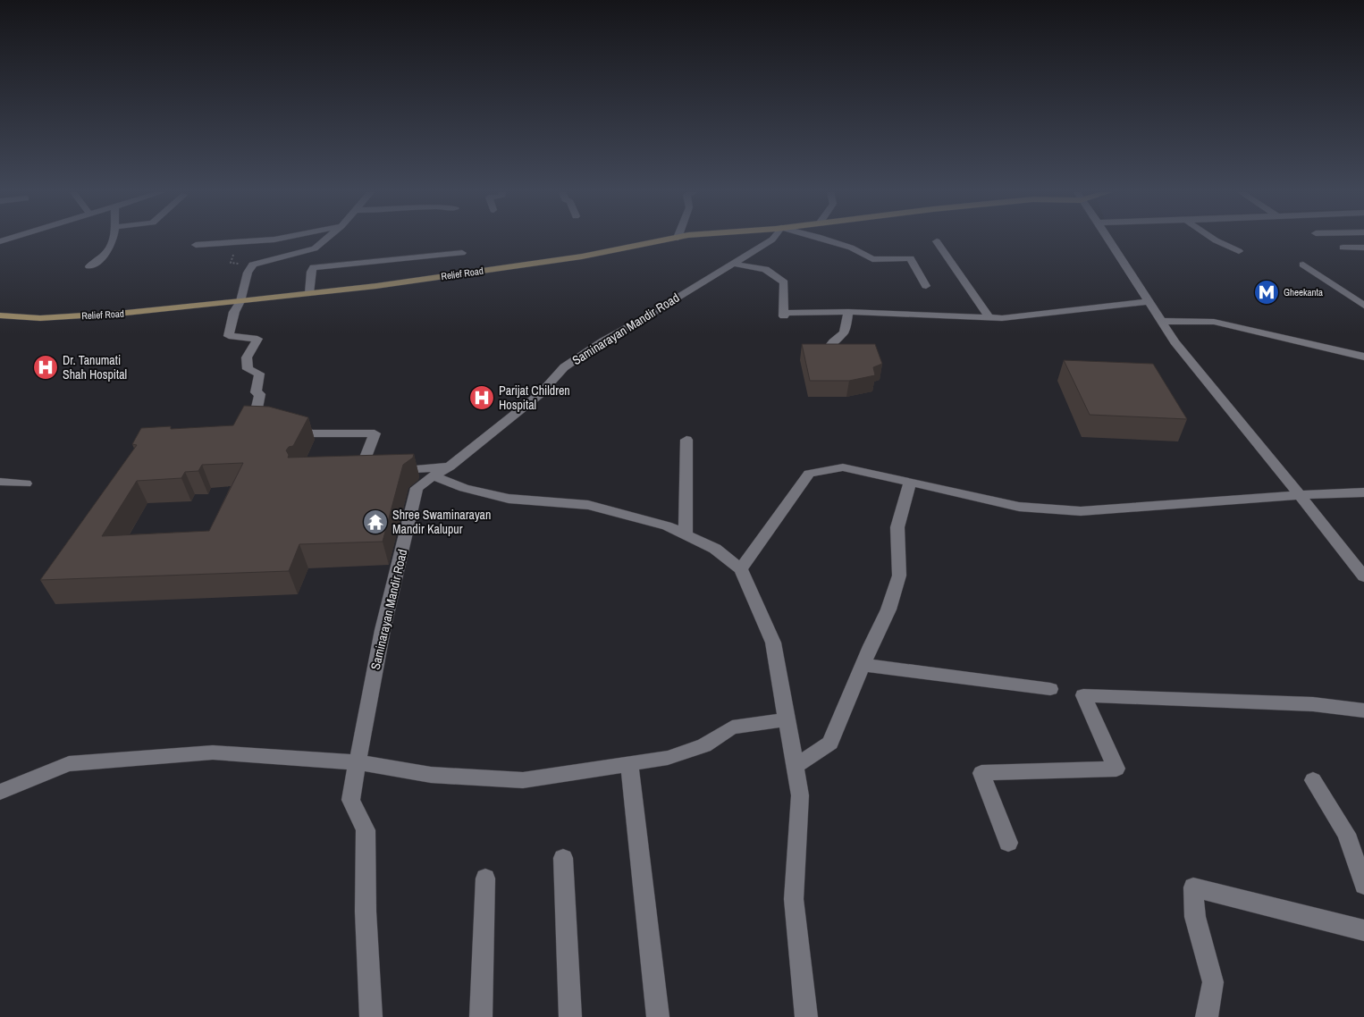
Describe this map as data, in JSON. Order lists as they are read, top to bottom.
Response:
{
  "streets": {
    "main road": ["Relief Road"],
    "street": ["Saminarayan Mandir Road"]
  },
  "places": {
    "metro station": ["Gheekanta"],
    "hospital": ["Dr. Tanumati Shah Hospital", "Parijat Children Hospital"],
    "temple": ["Shree Swaminarayan Mandir Kalupur"]
  }
}
